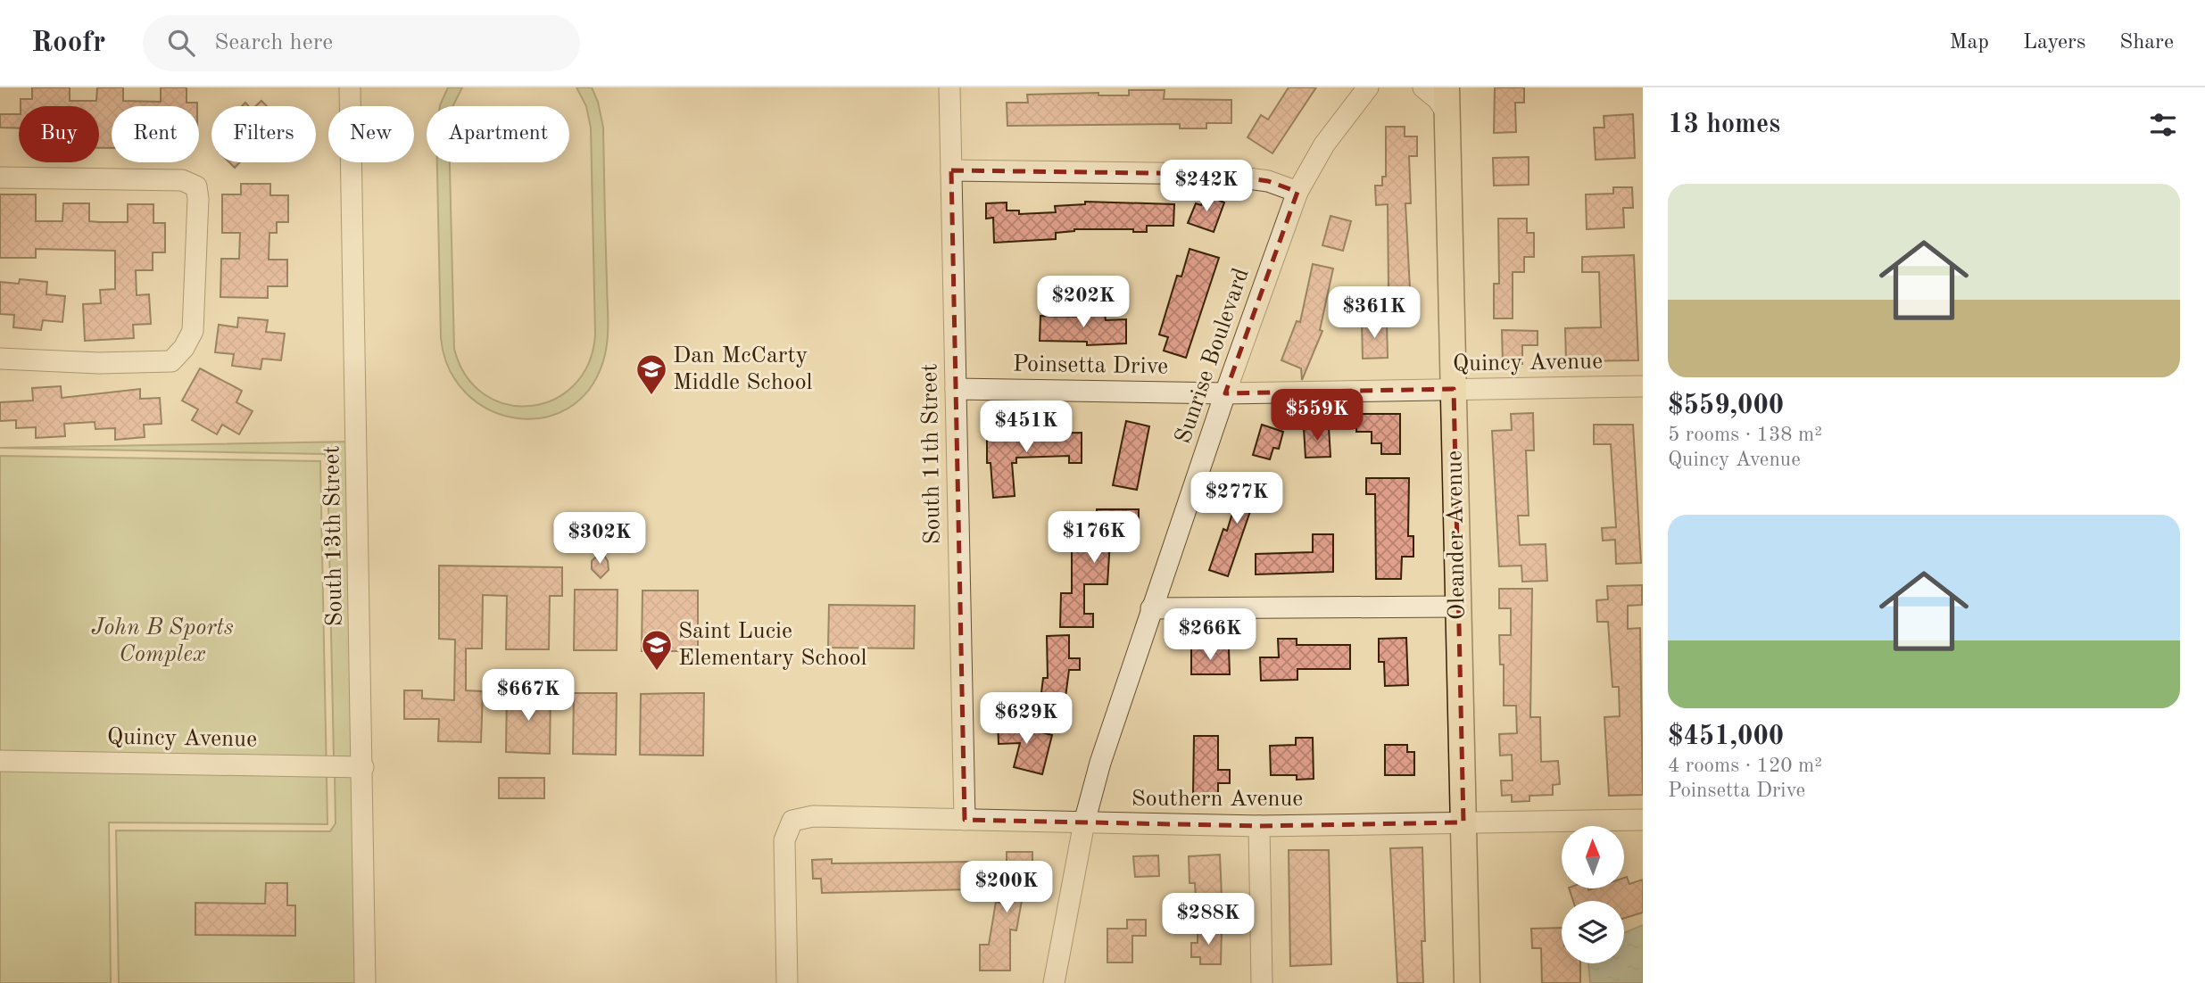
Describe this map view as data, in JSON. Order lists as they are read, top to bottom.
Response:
{
  "streets": {
    "main road": ["Oleander Avenue"],
    "street": [
      "Sunrise Boulevard",
      "Quincy Avenue",
      "Poinsetta Drive",
      "South 11th Street",
      "South 13th Street",
      "Southern Avenue"
    ]
  },
  "crossings": [
    ["Sunrise Boulevard", "Quincy Avenue"],
    ["Sunrise Boulevard", "Poinsetta Drive"],
    ["Sunrise Boulevard", "Southern Avenue"],
    ["Quincy Avenue", "Poinsetta Drive"],
    ["Quincy Avenue", "Oleander Avenue"],
    ["Quincy Avenue", "South 13th Street"],
    ["Poinsetta Drive", "South 11th Street"],
    ["South 11th Street", "Southern Avenue"],
    ["Oleander Avenue", "Southern Avenue"]
  ],
  "parks": ["John B Sports Complex"],
  "places": {
    "school or university": ["Dan McCarty Middle School", "Saint Lucie Elementary School"]
  },
  "north": "top",
  "page": {
    "header": "Roofr",
    "search": "Search here",
    "nav": ["Map", "Layers", "Share"],
    "heading": "13 homes",
    "chip": [
      "Buy",
      "Rent",
      "Filters",
      "New",
      "Apartment"
    ],
    "price": [
      "$242K",
      "$202K",
      "$361K",
      "$559K",
      "$451K",
      "$277K",
      "$176K",
      "$302K",
      "$266K",
      "$667K",
      "$629K",
      "$200K",
      "$288K"
    ],
    "list": [
      {
        "name": "$559,000",
        "note": "5 rooms · 138 m² · Quincy Avenue"
      },
      {
        "name": "$451,000",
        "note": "4 rooms · 120 m² · Poinsetta Drive"
      }
    ]
  }
}
